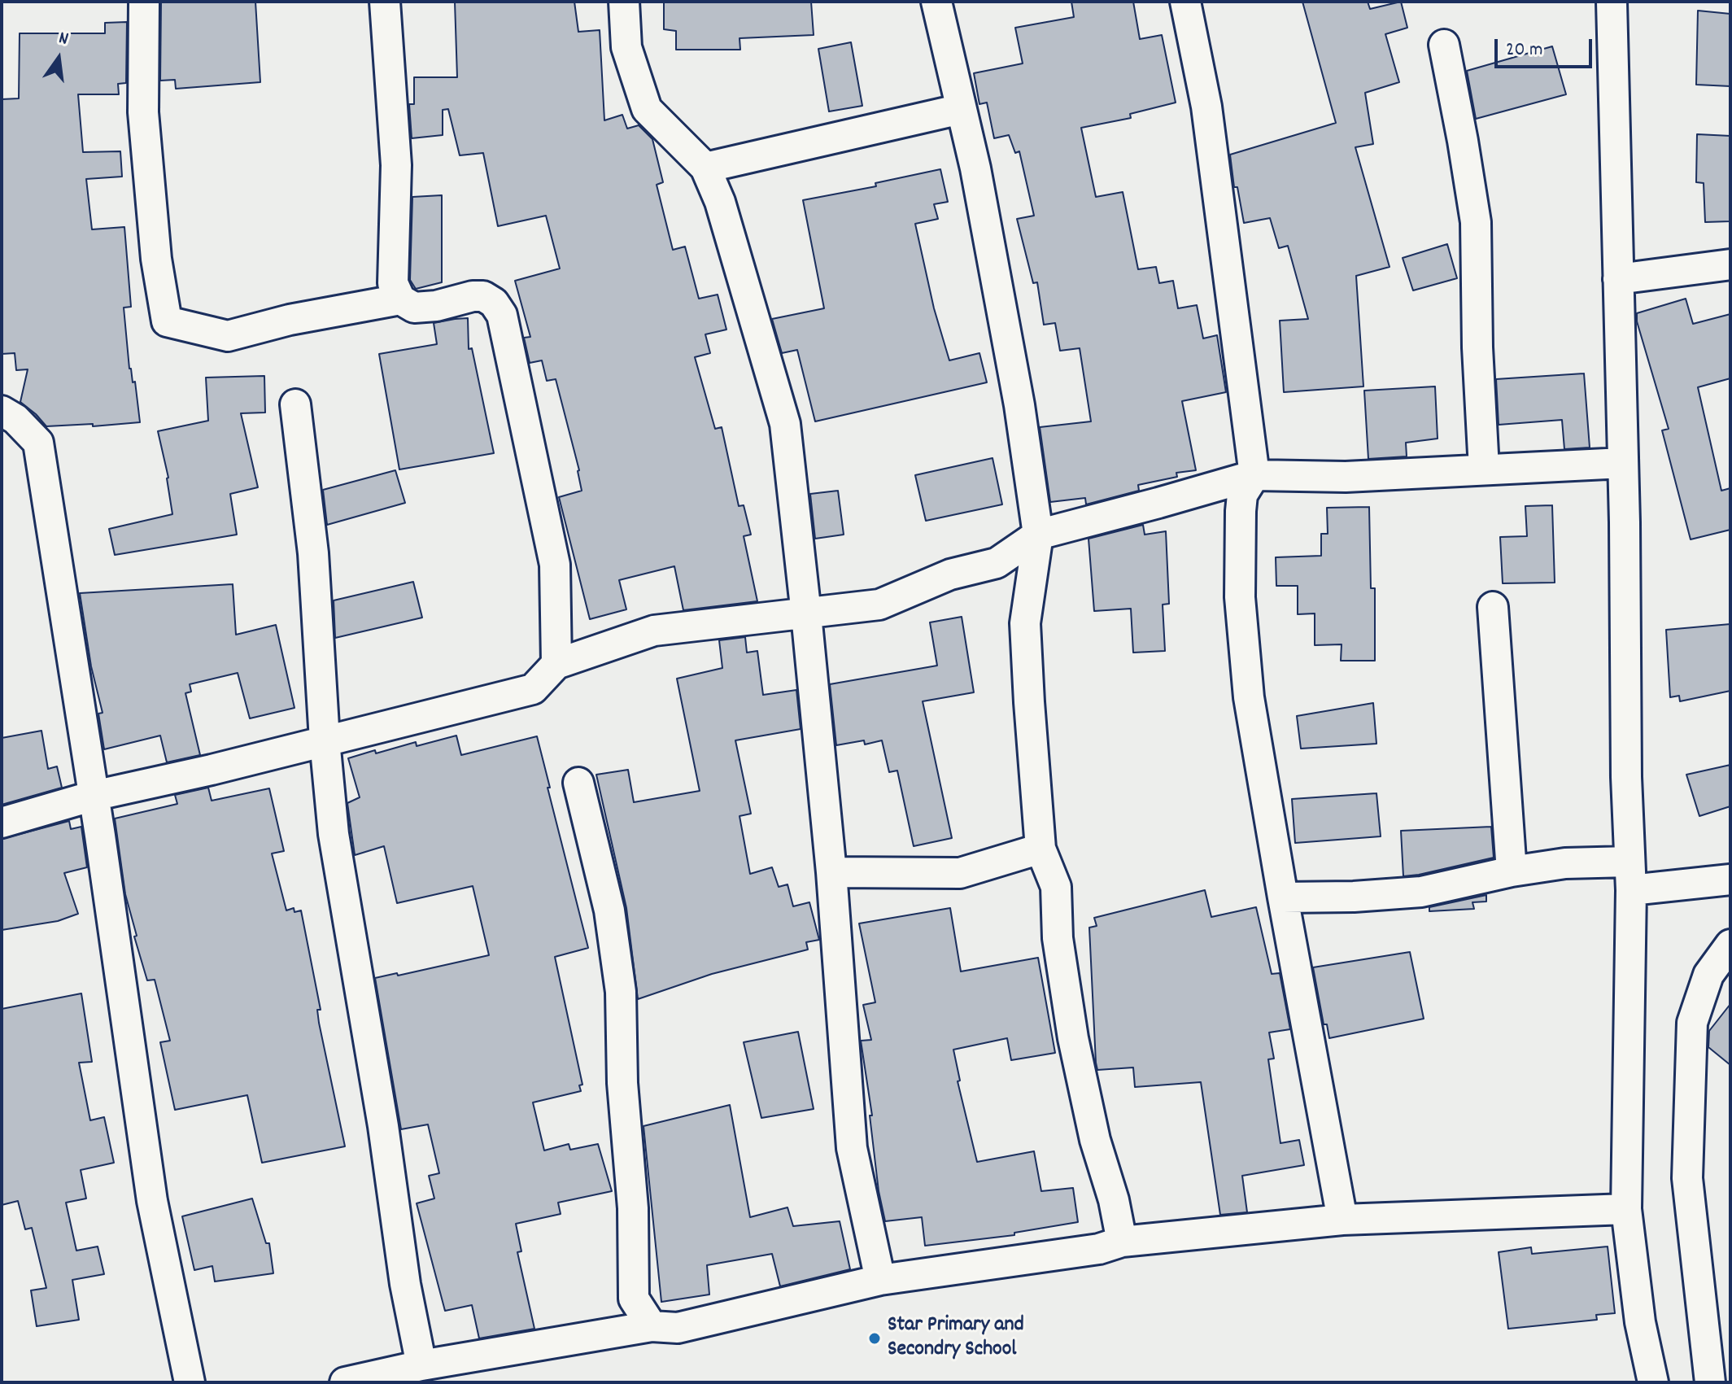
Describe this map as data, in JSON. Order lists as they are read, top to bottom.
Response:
{
  "places": ["Star Primary and Secondry School"],
  "scale_bar": "20 m",
  "north": "top"
}
